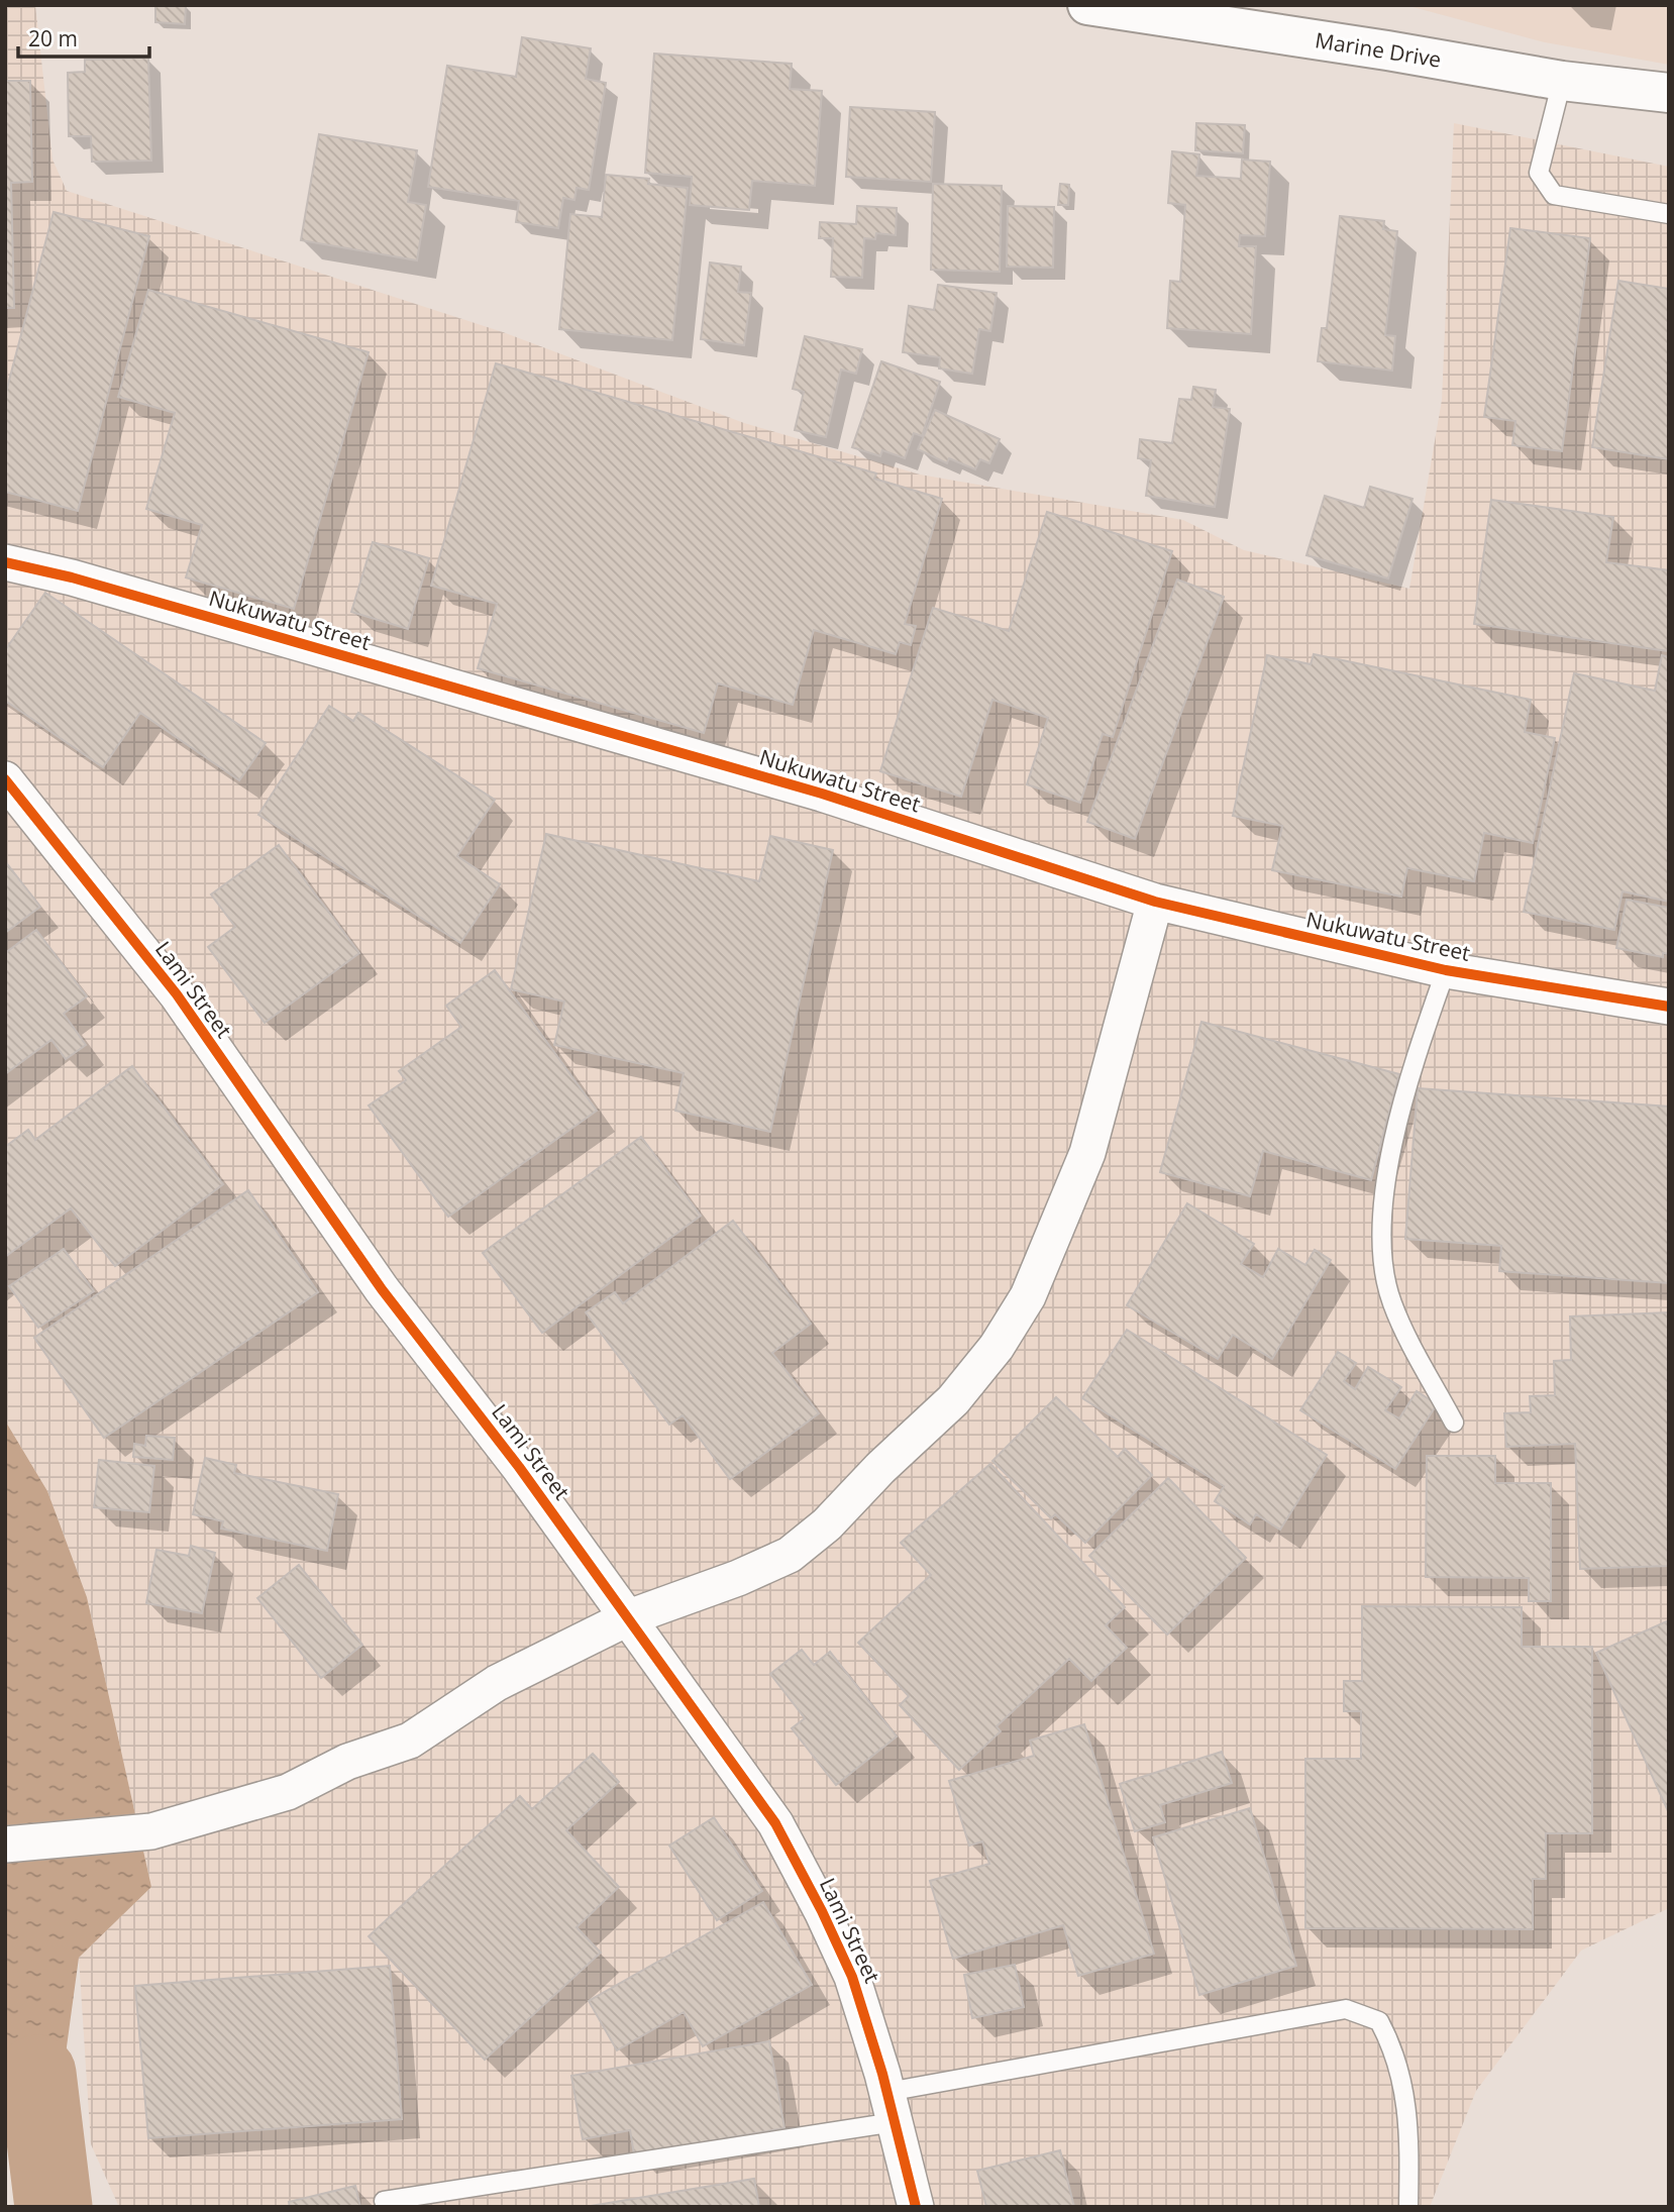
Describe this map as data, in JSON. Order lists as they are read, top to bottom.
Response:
{
  "streets": {
    "highway": ["Marine Drive"],
    "street": ["Nukuwatu Street", "Lami Street"]
  },
  "scale_bar": "20 m"
}
